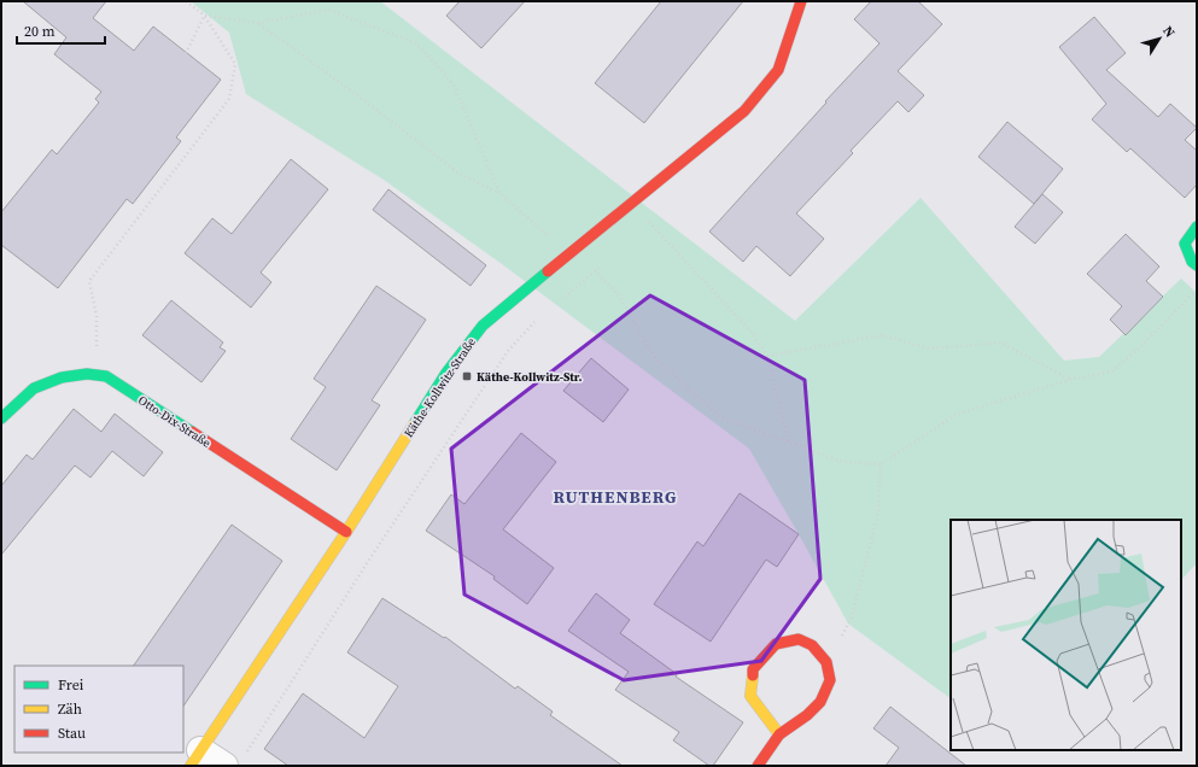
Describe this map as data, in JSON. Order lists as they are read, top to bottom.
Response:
{
  "streets": {
    "street": ["Käthe-Kollwitz-Straße", "Otto-Dix-Straße"]
  },
  "crossings": [
    ["Käthe-Kollwitz-Straße", "Otto-Dix-Straße"]
  ],
  "districts": ["RUTHENBERG"],
  "places": {
    "transit": ["Käthe-Kollwitz-Str."]
  },
  "legend": ["Frei", "Zäh", "Stau"],
  "scale_bar": "20 m",
  "north": "top right"
}
